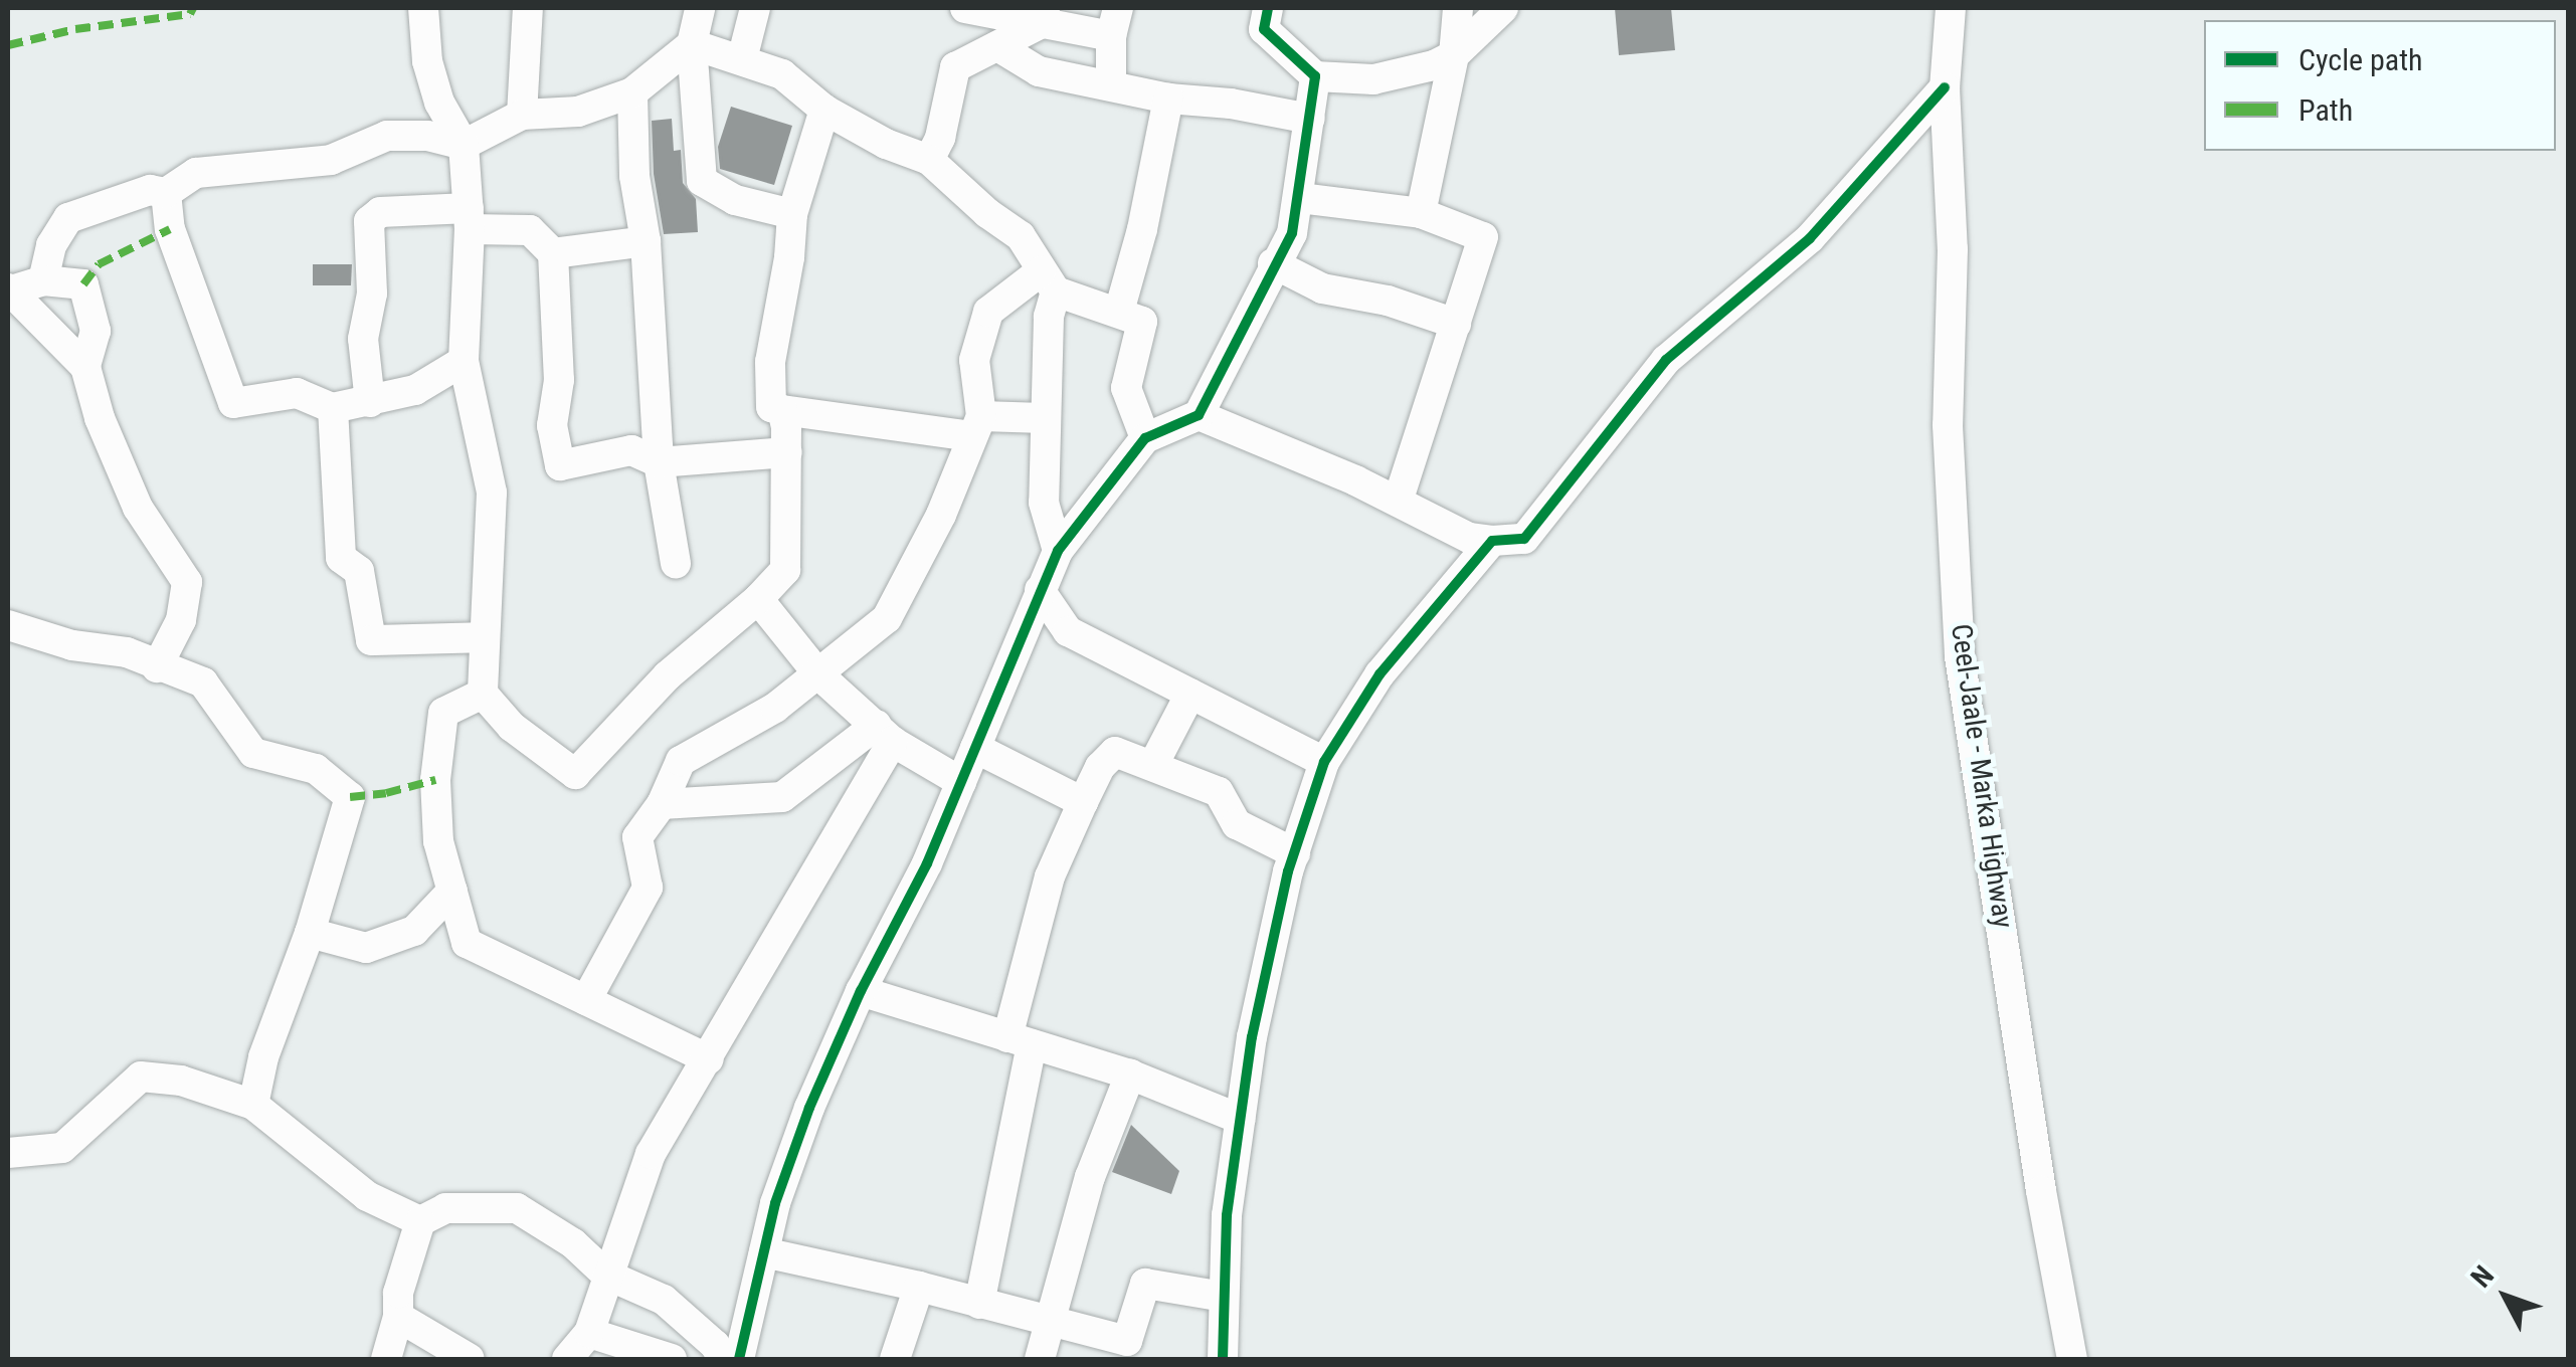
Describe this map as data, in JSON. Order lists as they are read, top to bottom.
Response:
{
  "streets": {
    "street": ["Ceel-Jaale - Marka Highway"]
  },
  "legend": ["Cycle path", "Path"],
  "north": "top left"
}
